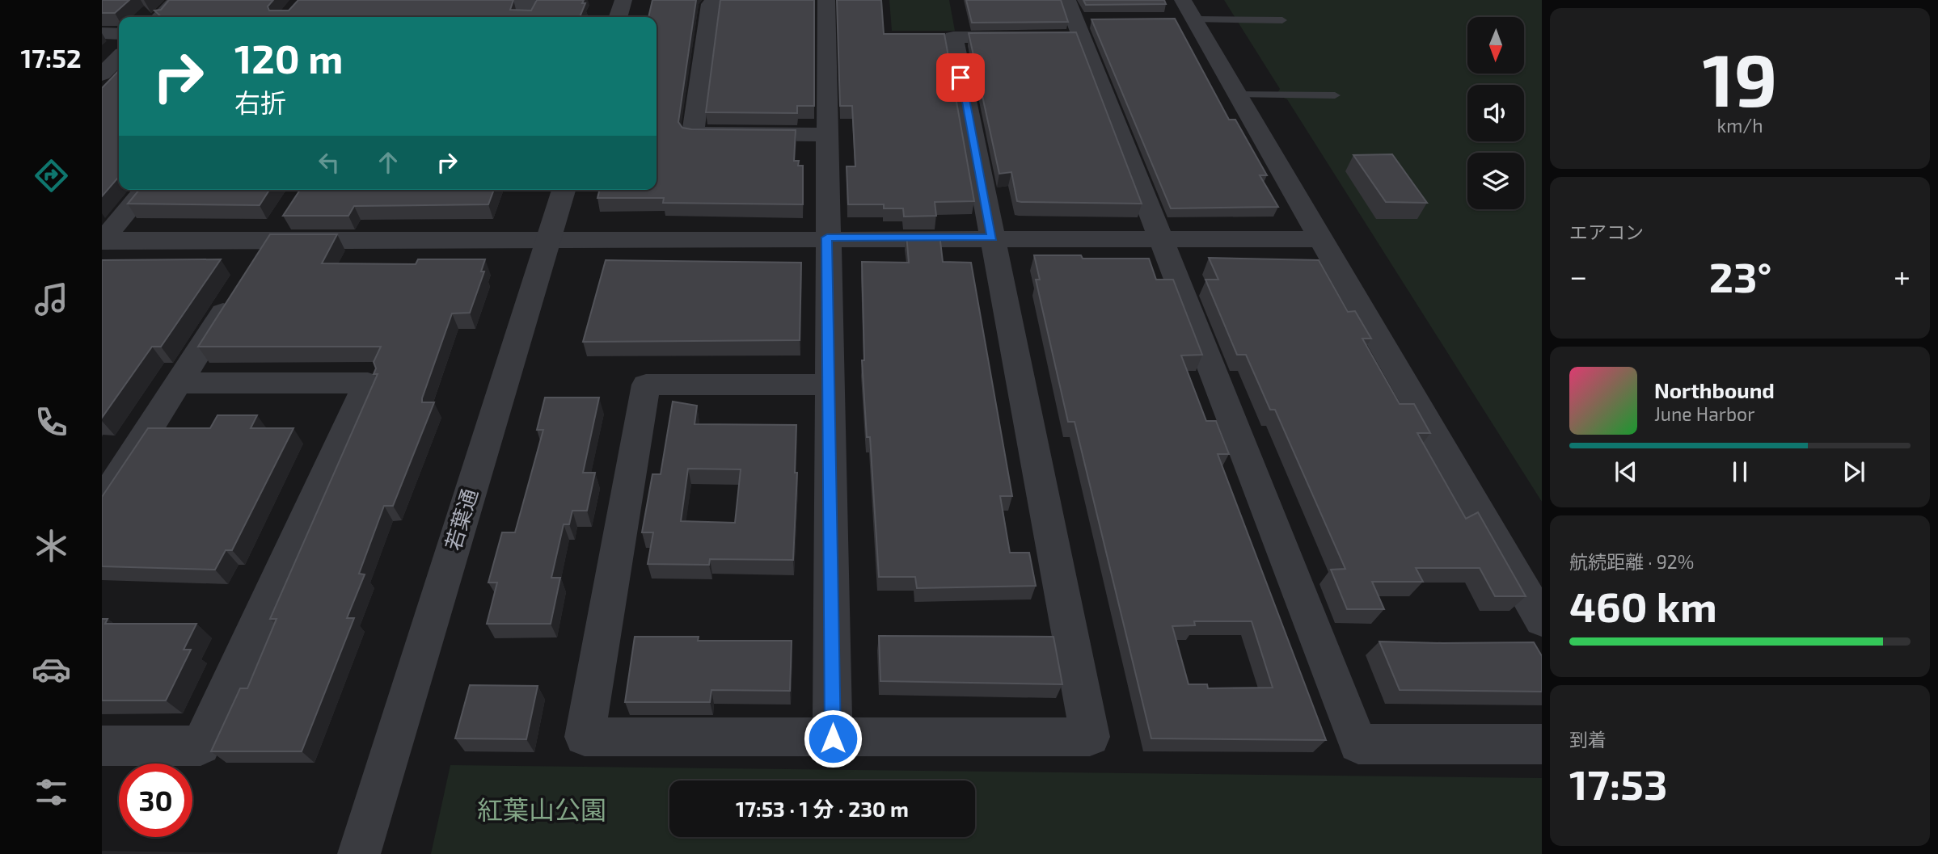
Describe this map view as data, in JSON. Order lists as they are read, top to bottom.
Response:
{
  "streets": {
    "street": ["若葉通"]
  },
  "parks": ["紅葉山公園"],
  "north": "bottom",
  "page": {
    "tabs": "17:52",
    "tile": [
      ["19", "km/h"],
      "エアコン",
      ["航続距離 · 92%", "460 km"],
      ["到着", "17:53"]
    ],
    "turn": ["120 m", "右折"],
    "heat": ["−", "23°", "+"],
    "song": ["Northbound", "June Harbor"],
    "limit": "30",
    "trip": "17:53 · 1 分 · 230 m"
  }
}
